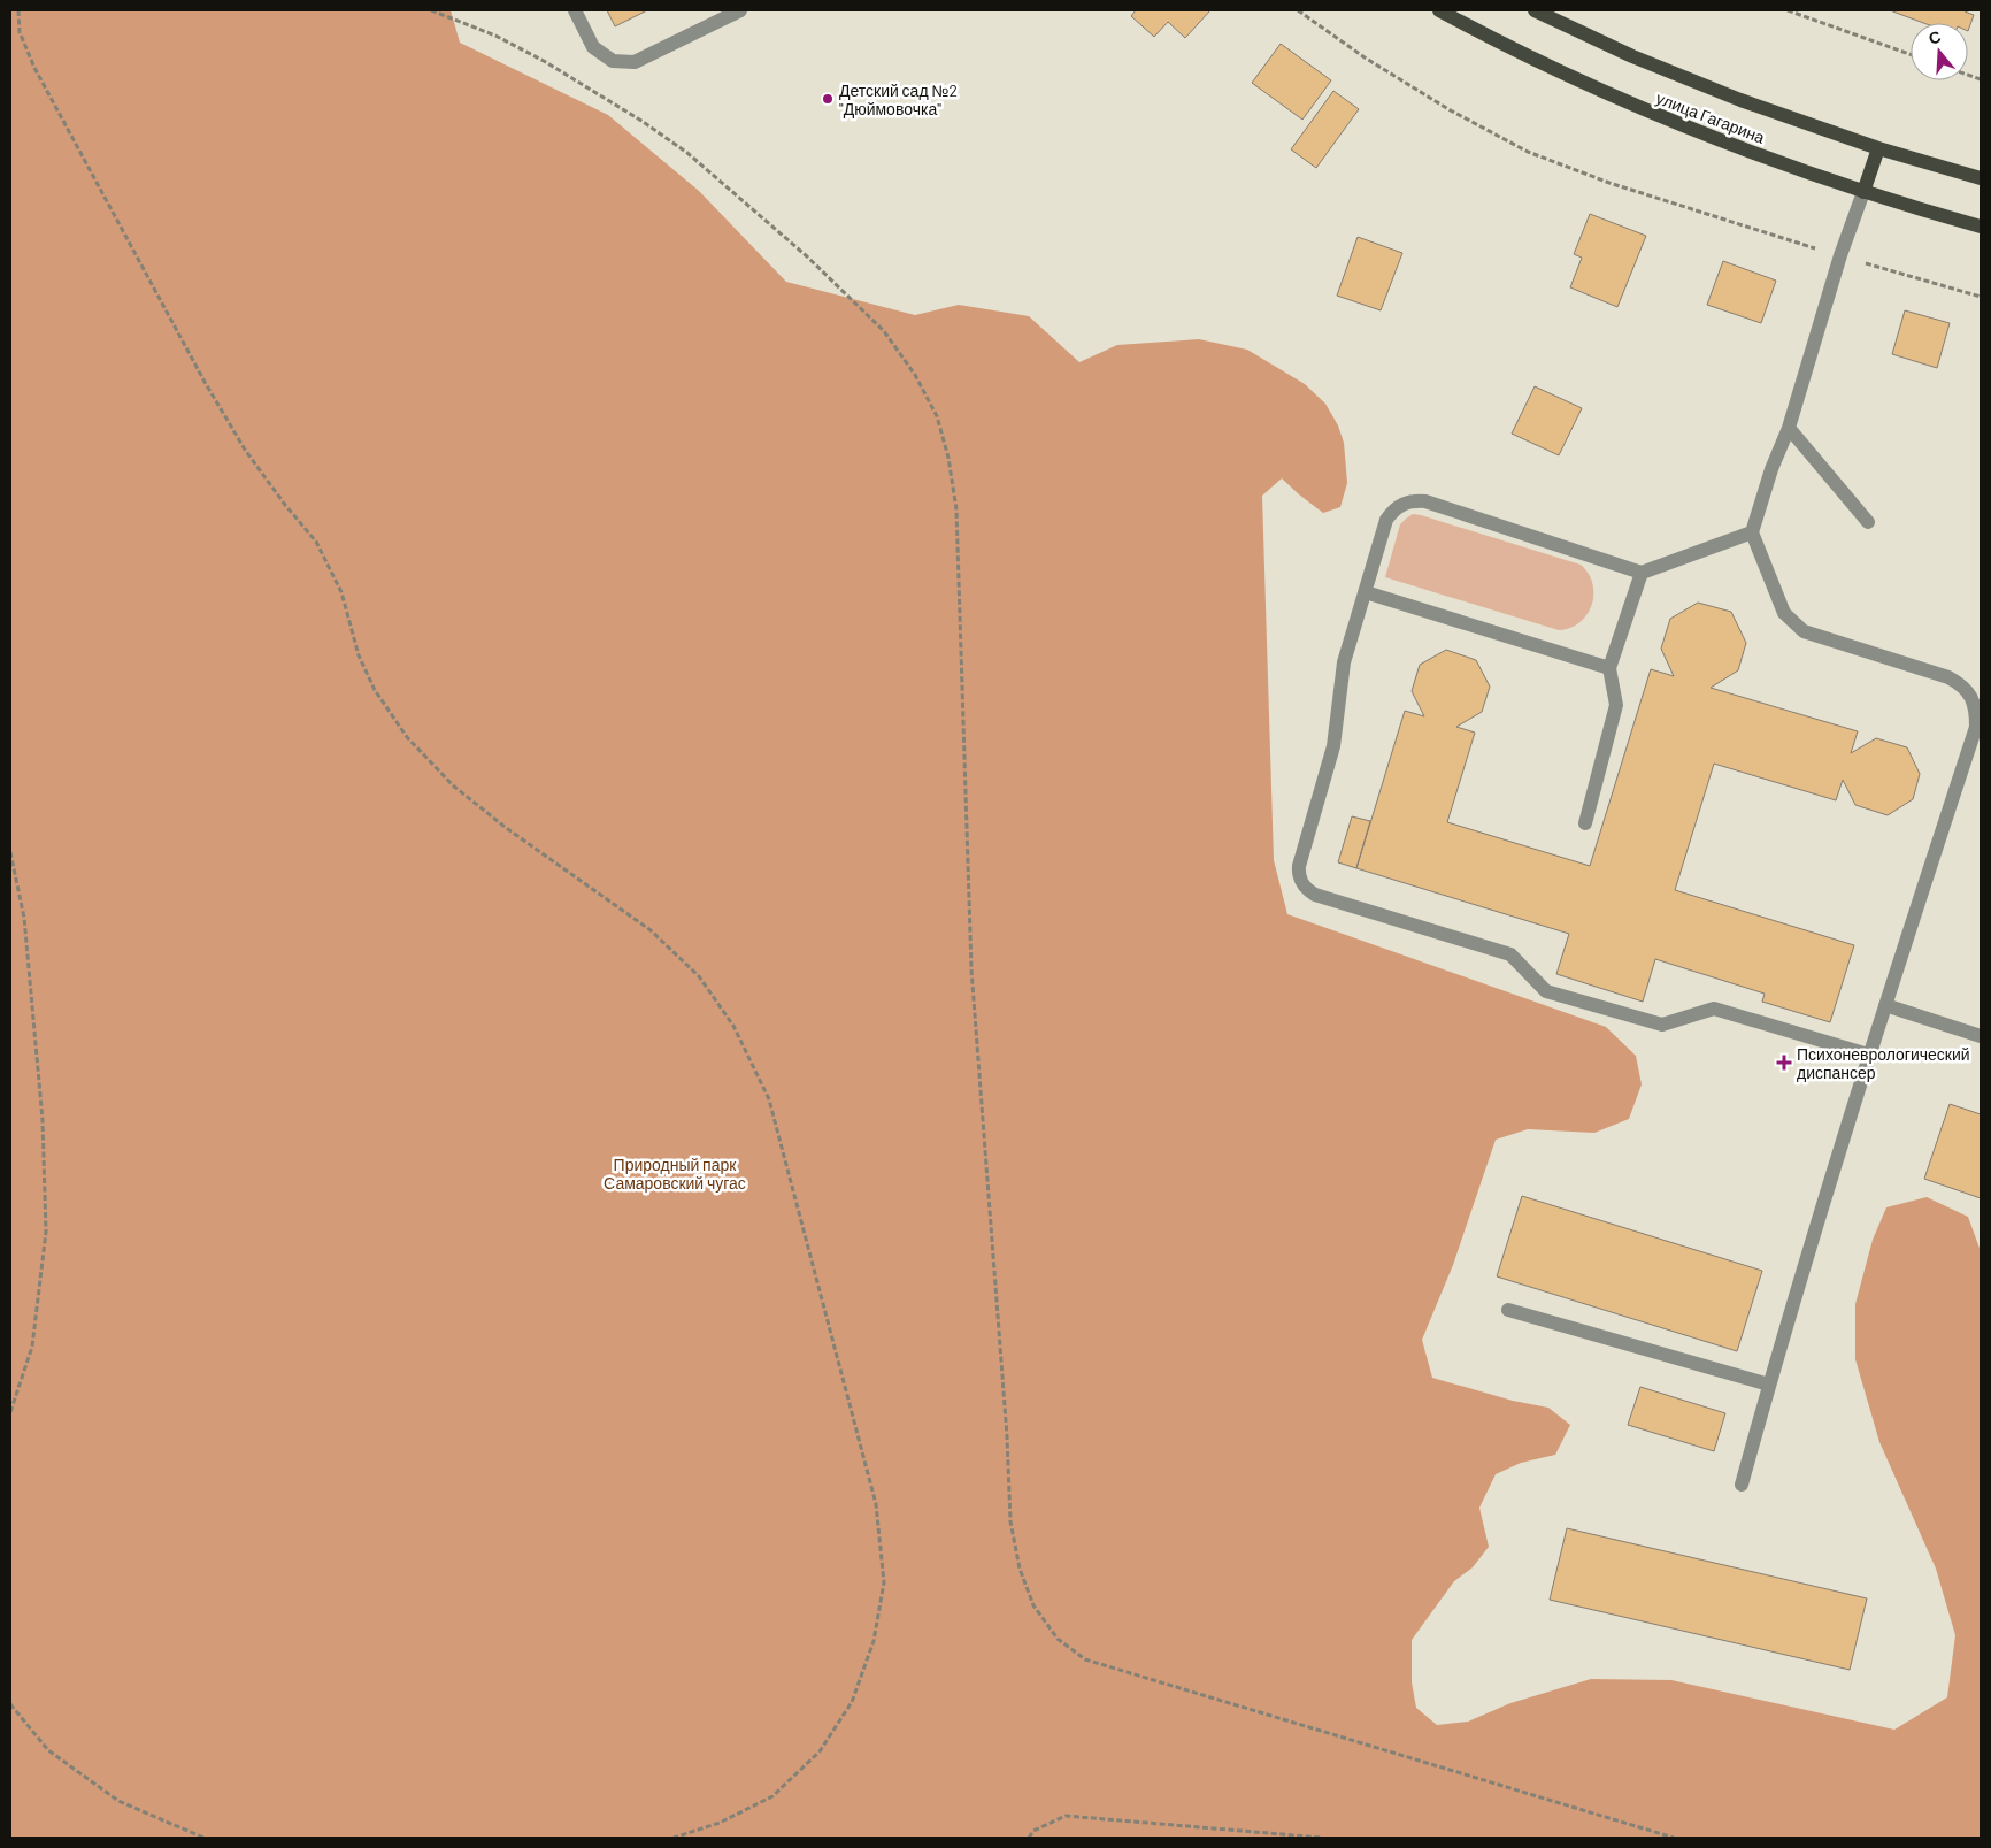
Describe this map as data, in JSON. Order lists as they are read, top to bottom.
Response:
{
  "streets": {
    "main road": ["улица Гагарина"]
  },
  "parks": ["Природный парк Самаровский чугас"],
  "places": {
    "other": ["Детский сад №2 \"Дюймовочка\""],
    "health": ["Психоневрологический диспансер"]
  },
  "north": "top"
}
